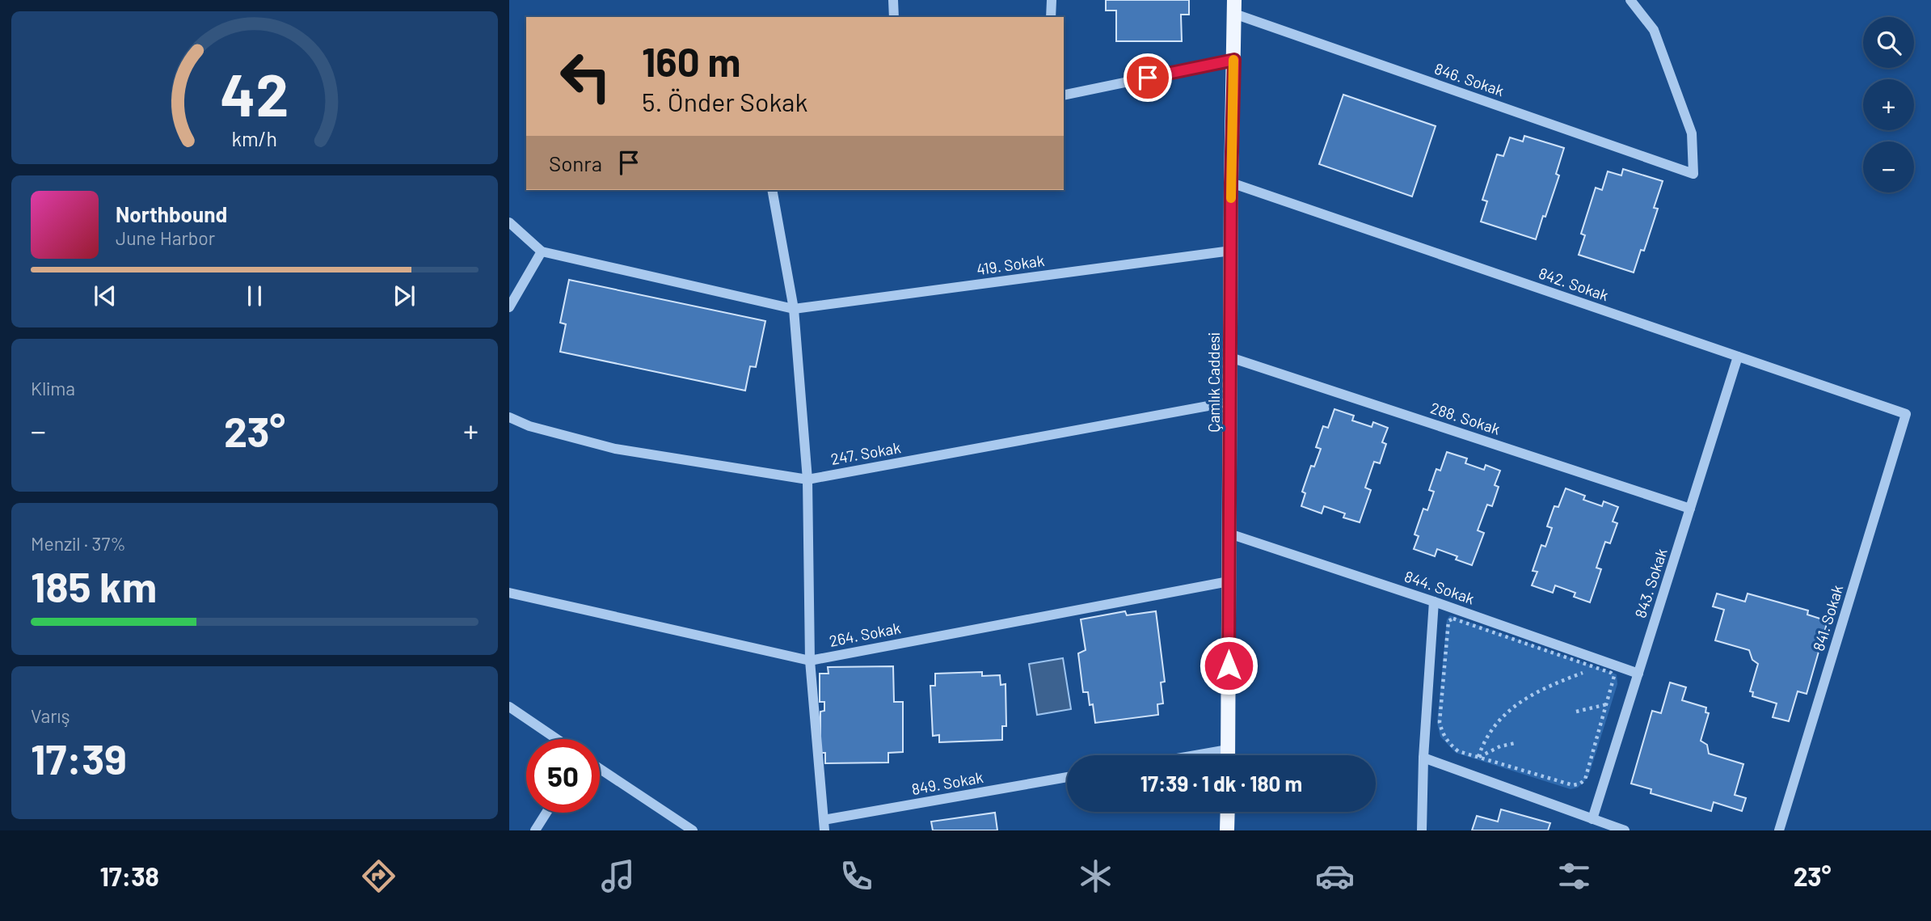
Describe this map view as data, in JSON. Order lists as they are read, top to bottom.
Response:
{
  "streets": {
    "main road": ["Çamlık Caddesi"],
    "street": [
      "846. Sokak",
      "419. Sokak",
      "842. Sokak",
      "288. Sokak",
      "247. Sokak",
      "843. Sokak",
      "844. Sokak",
      "841. Sokak",
      "264. Sokak",
      "849. Sokak"
    ]
  },
  "crossings": [
    ["846. Sokak", "Çamlık Caddesi"],
    ["419. Sokak", "Çamlık Caddesi"],
    ["842. Sokak", "Çamlık Caddesi"],
    ["842. Sokak", "843. Sokak"],
    ["842. Sokak", "841. Sokak"],
    ["Çamlık Caddesi", "288. Sokak"],
    ["Çamlık Caddesi", "247. Sokak"],
    ["Çamlık Caddesi", "844. Sokak"],
    ["Çamlık Caddesi", "264. Sokak"],
    ["288. Sokak", "843. Sokak"],
    ["843. Sokak", "844. Sokak"]
  ],
  "page": {
    "map_buttons": ["+", "−"],
    "turn": ["160 m", "5. Önder Sokak"],
    "then": "Sonra",
    "song": ["Northbound", "June Harbor"],
    "tile": [
      "Klima",
      ["Menzil · 37%", "185 km"],
      ["Varış", "17:39"]
    ],
    "heat": ["−", "23°", "+"],
    "limit": "50",
    "trip": "17:39 · 1 dk · 180 m",
    "tabs": ["17:38", "23°"],
    "gauge": ["42", "km/h"]
  }
}
